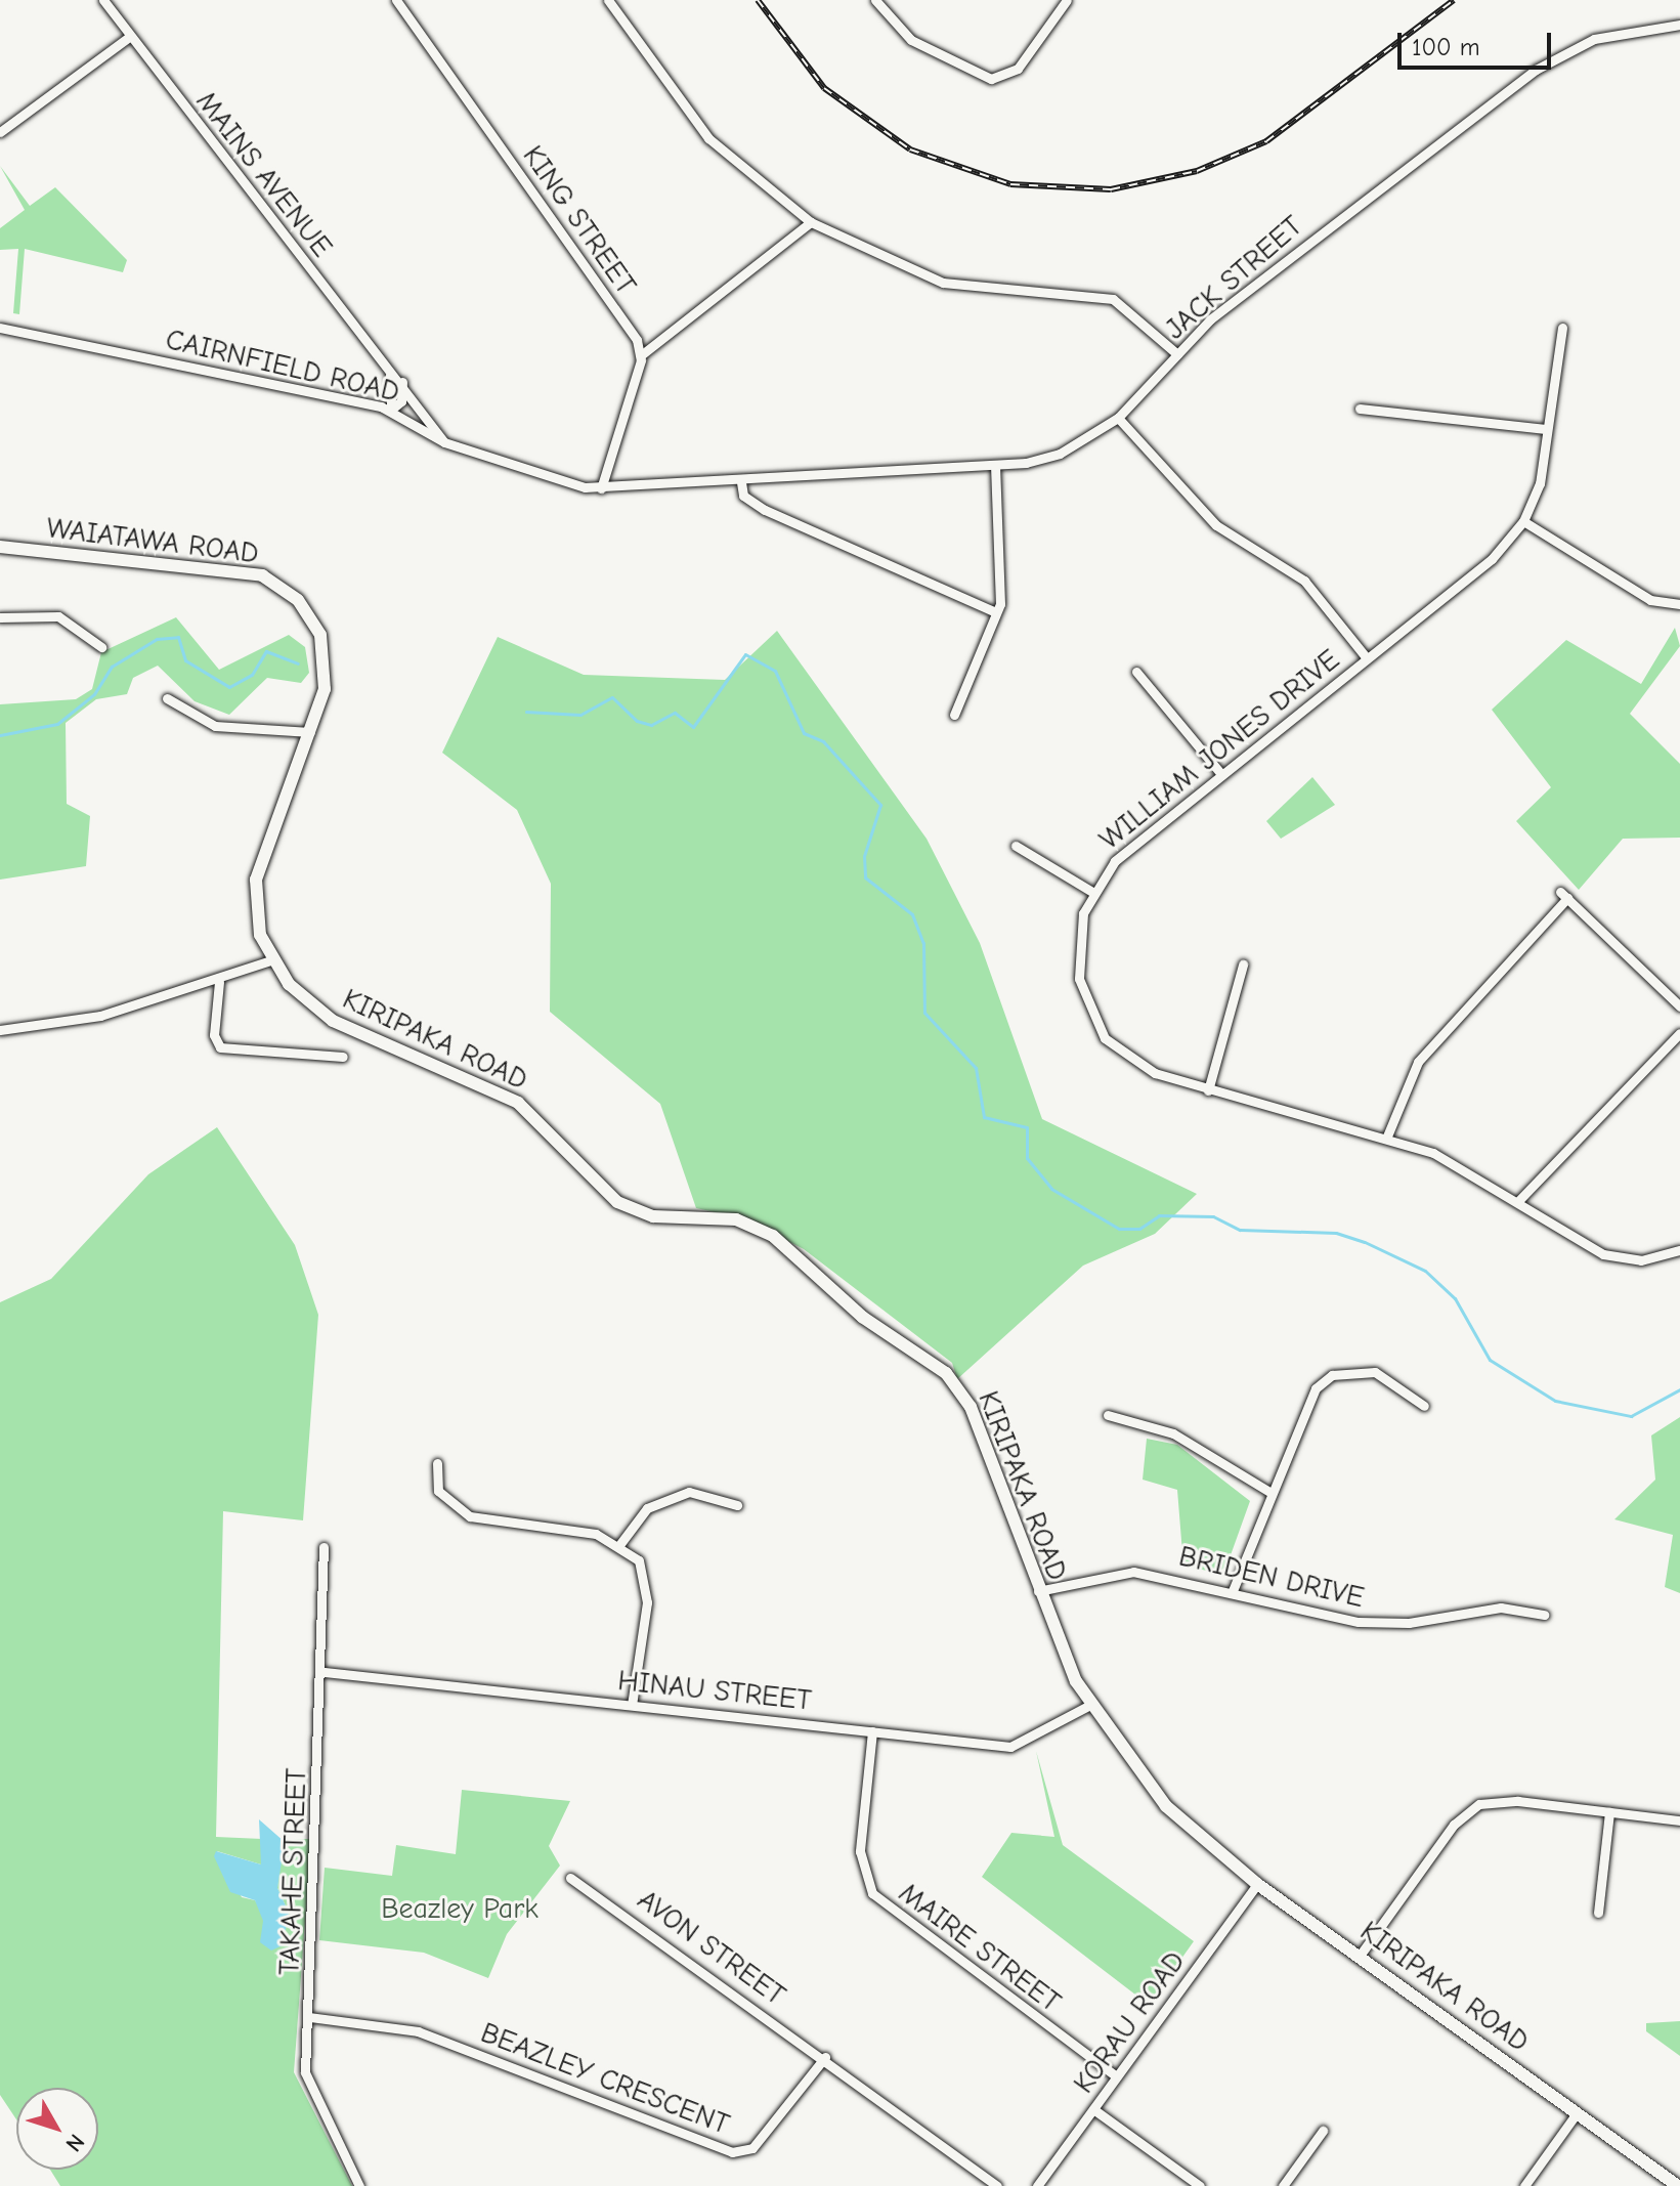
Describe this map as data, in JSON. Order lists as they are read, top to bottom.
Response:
{
  "streets": {
    "main road": ["WAIATAWA ROAD", "KIRIPAKA ROAD"],
    "street": [
      "MAINS AVENUE",
      "KING STREET",
      "JACK STREET",
      "CAIRNFIELD ROAD",
      "WILLIAM JONES DRIVE",
      "BRIDEN DRIVE",
      "HINAU STREET",
      "TAKAHE STREET",
      "AVON STREET",
      "MAIRE STREET",
      "KORAU ROAD",
      "BEAZLEY CRESCENT"
    ]
  },
  "crossings": [
    ["MAINS AVENUE", "CAIRNFIELD ROAD"],
    ["JACK STREET", "CAIRNFIELD ROAD"],
    ["KIRIPAKA ROAD", "BRIDEN DRIVE"],
    ["KIRIPAKA ROAD", "HINAU STREET"],
    ["KIRIPAKA ROAD", "KORAU ROAD"],
    ["HINAU STREET", "TAKAHE STREET"],
    ["HINAU STREET", "MAIRE STREET"],
    ["TAKAHE STREET", "BEAZLEY CRESCENT"],
    ["AVON STREET", "BEAZLEY CRESCENT"],
    ["MAIRE STREET", "KORAU ROAD"]
  ],
  "parks": ["Beazley Park"],
  "scale_bar": "100 m",
  "north": "bottom right"
}
